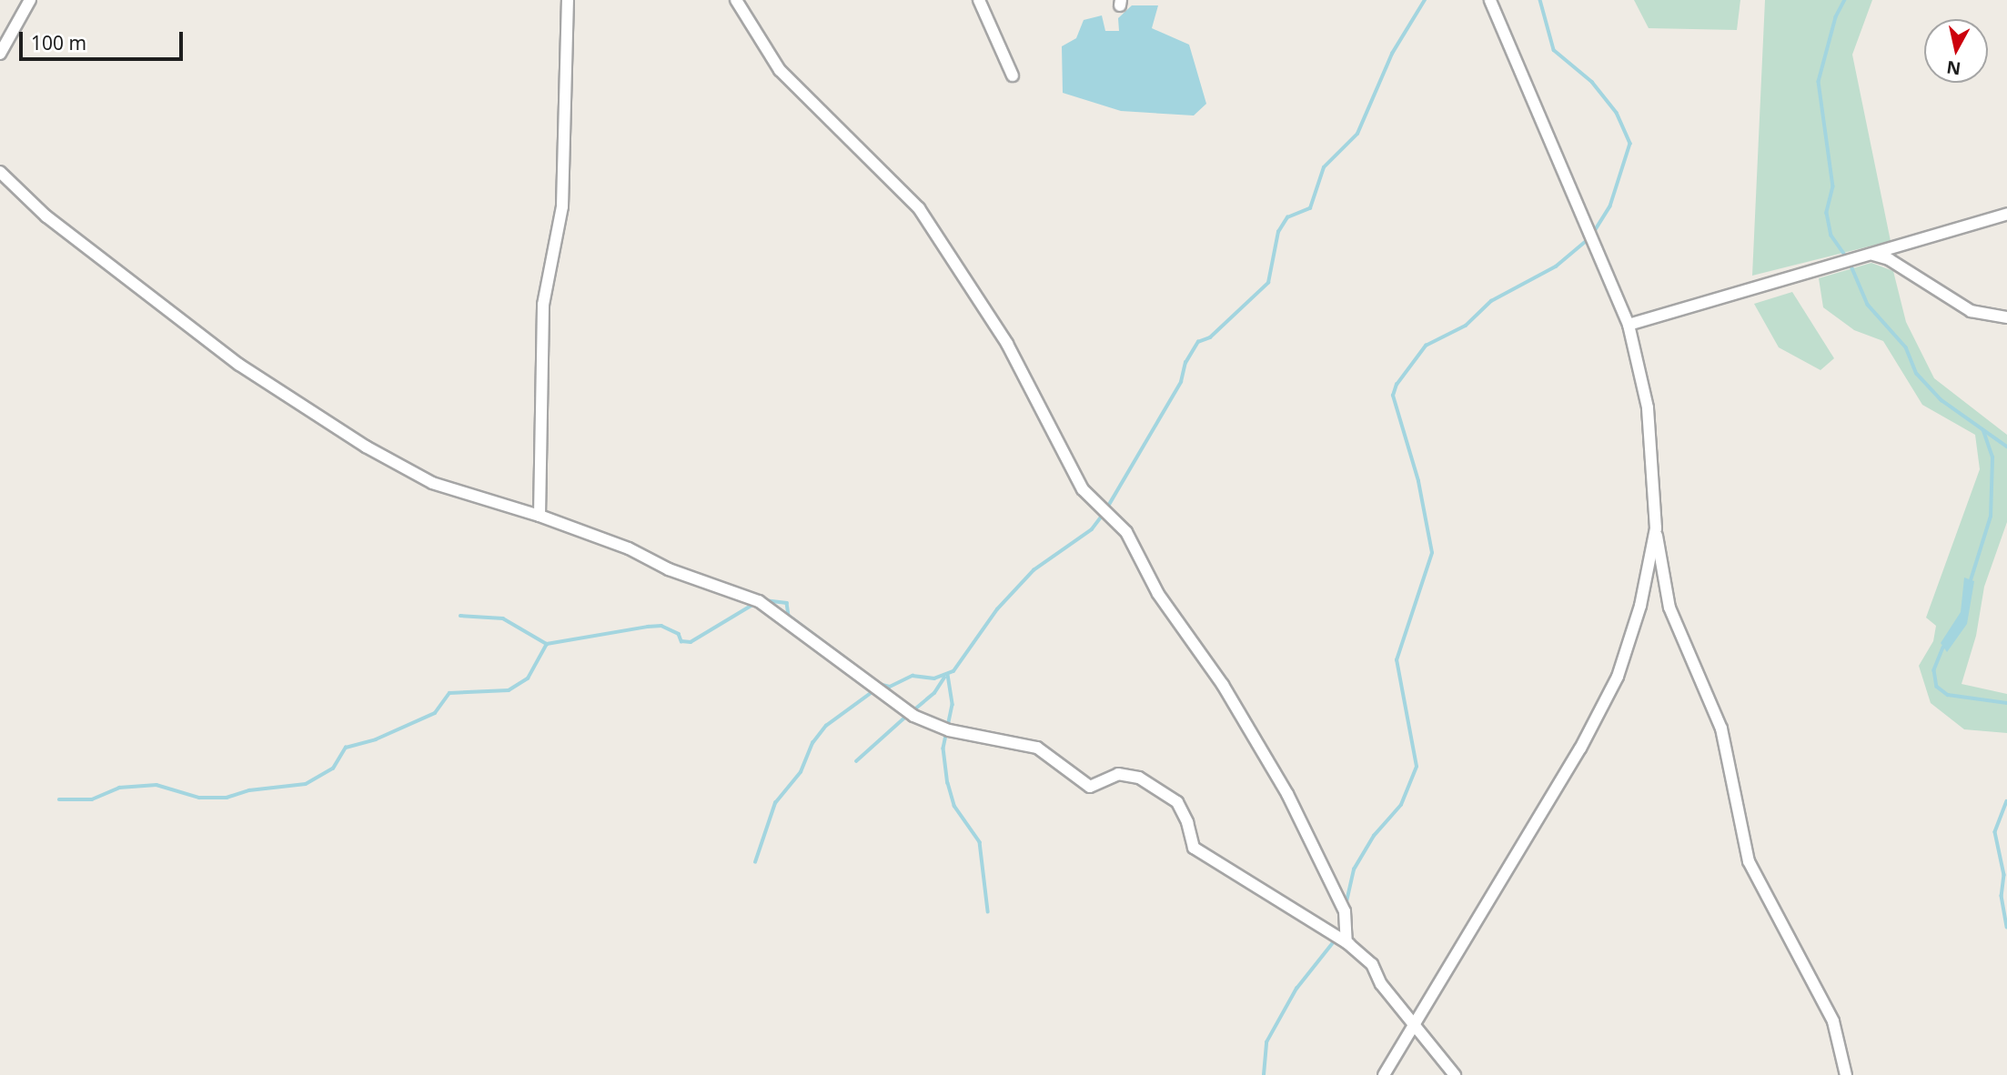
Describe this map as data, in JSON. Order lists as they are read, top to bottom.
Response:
{
  "scale_bar": "100 m",
  "north": "bottom"
}
